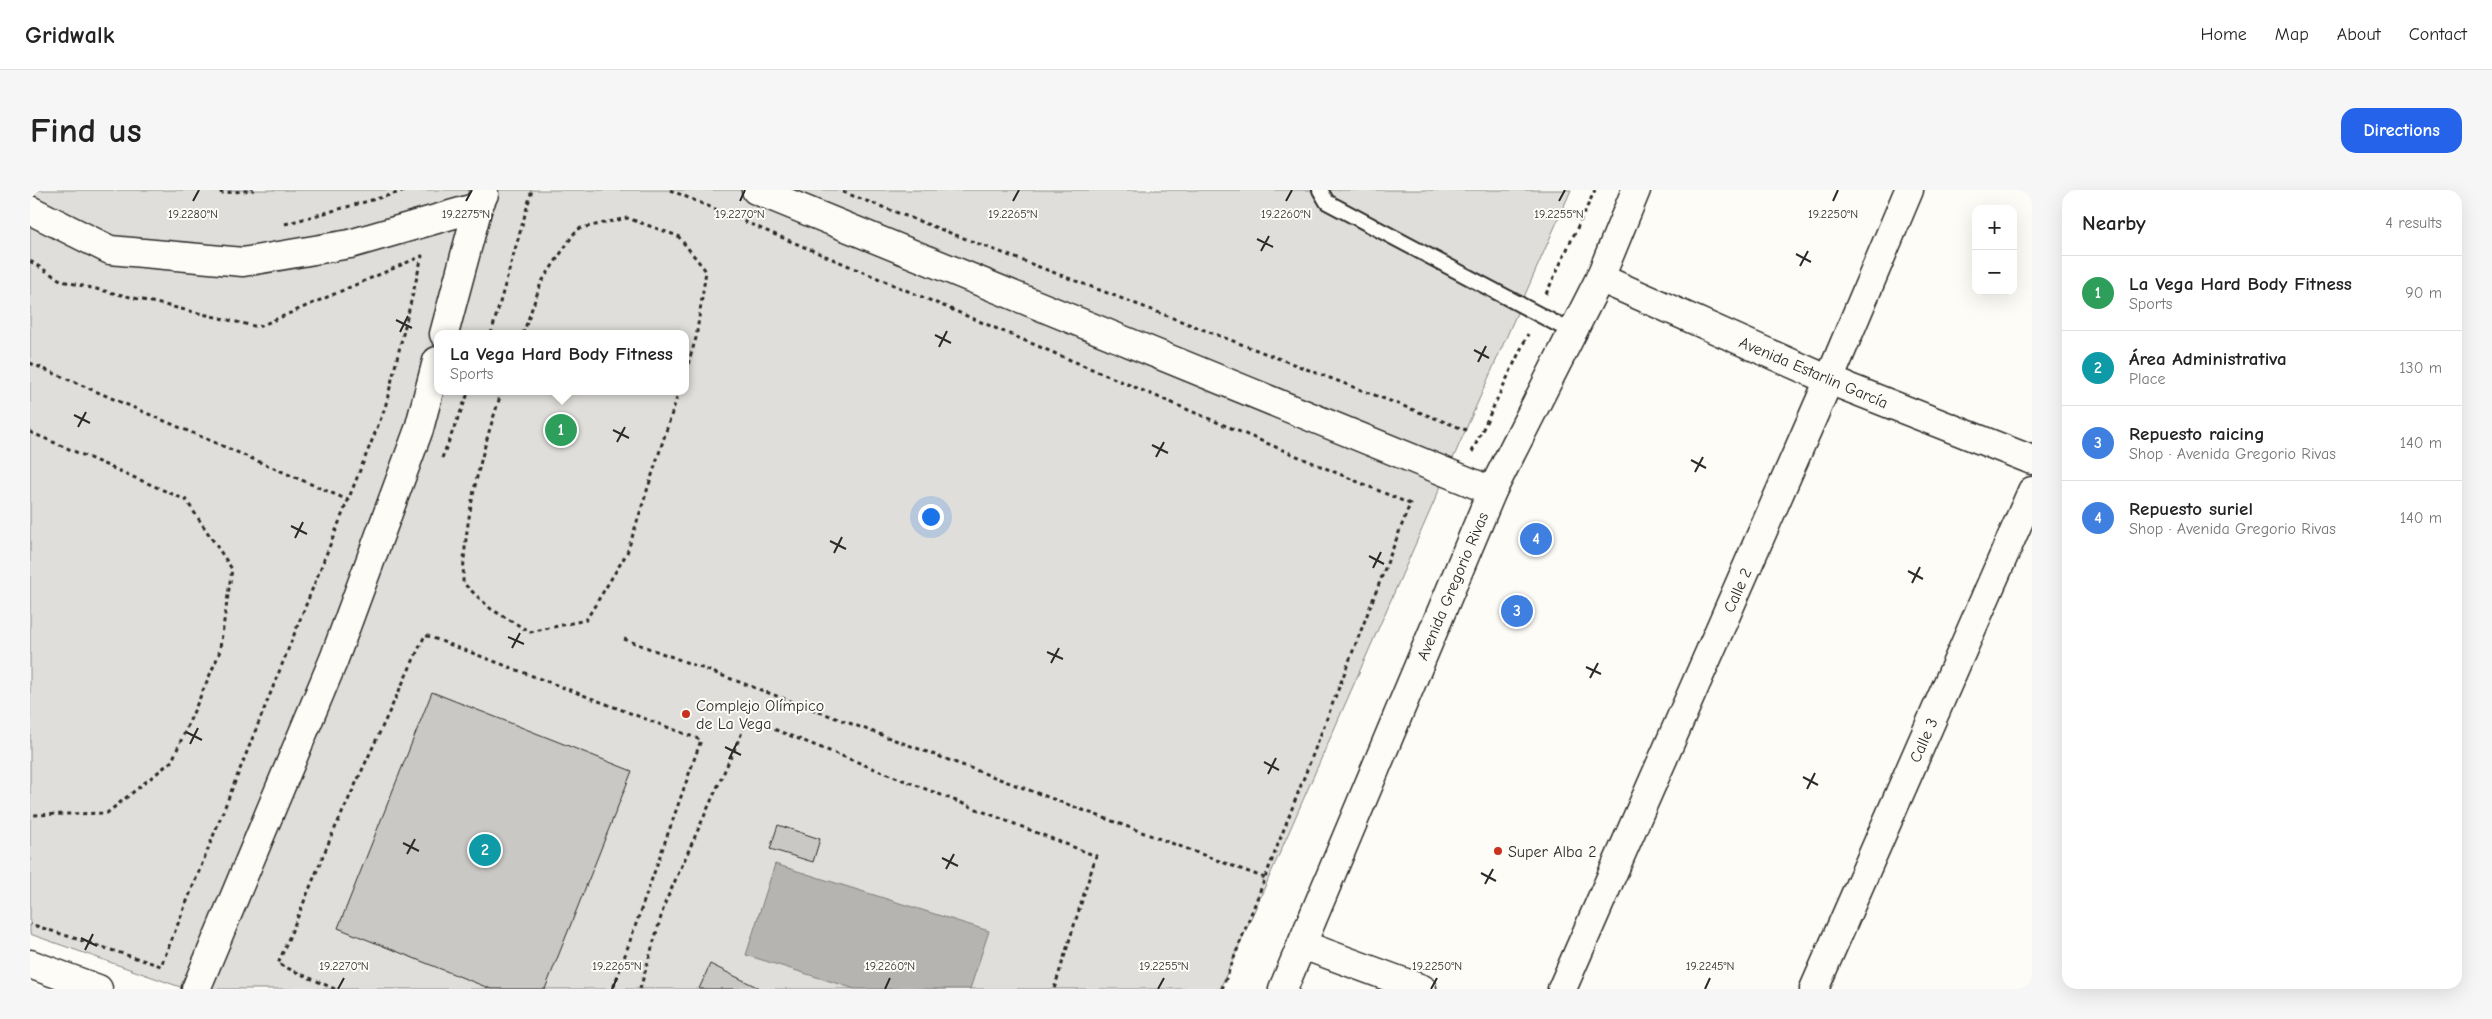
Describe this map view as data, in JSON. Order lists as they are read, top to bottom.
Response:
{
  "streets": {
    "street": [
      "Avenida Estarlin García",
      "Avenida Gregorio Rivas",
      "Calle 2",
      "Calle 3"
    ]
  },
  "crossings": [
    ["Avenida Estarlin García", "Avenida Gregorio Rivas"],
    ["Avenida Estarlin García", "Calle 2"]
  ],
  "places": ["Complejo Olímpico de La Vega", "Super Alba 2"],
  "page": {
    "header": "Gridwalk",
    "nav": [
      "Home",
      "Map",
      "About",
      "Contact"
    ],
    "buttons": "Directions",
    "title": "Find us",
    "heading": ["Nearby", "4 results"],
    "map_buttons": ["+", "−"],
    "list": [
      {
        "mark": "1",
        "name": "La Vega Hard Body Fitness",
        "note": "Sports",
        "value": "90 m"
      },
      {
        "mark": "2",
        "name": "Área Administrativa",
        "note": "Place",
        "value": "130 m"
      },
      {
        "mark": "3",
        "name": "Repuesto raicing",
        "note": "Shop · Avenida Gregorio Rivas",
        "value": "140 m"
      },
      {
        "mark": "4",
        "name": "Repuesto suriel",
        "note": "Shop · Avenida Gregorio Rivas",
        "value": "140 m"
      }
    ],
    "popup": ["La Vega Hard Body Fitness", "Sports"],
    "pins": [
      "1",
      "4",
      "3",
      "2"
    ]
  },
  "coordinates": [
    "19.2280°N",
    "19.2275°N",
    "19.2270°N",
    "19.2265°N",
    "19.2260°N",
    "19.2255°N",
    "19.2250°N",
    "19.2245°N"
  ]
}
